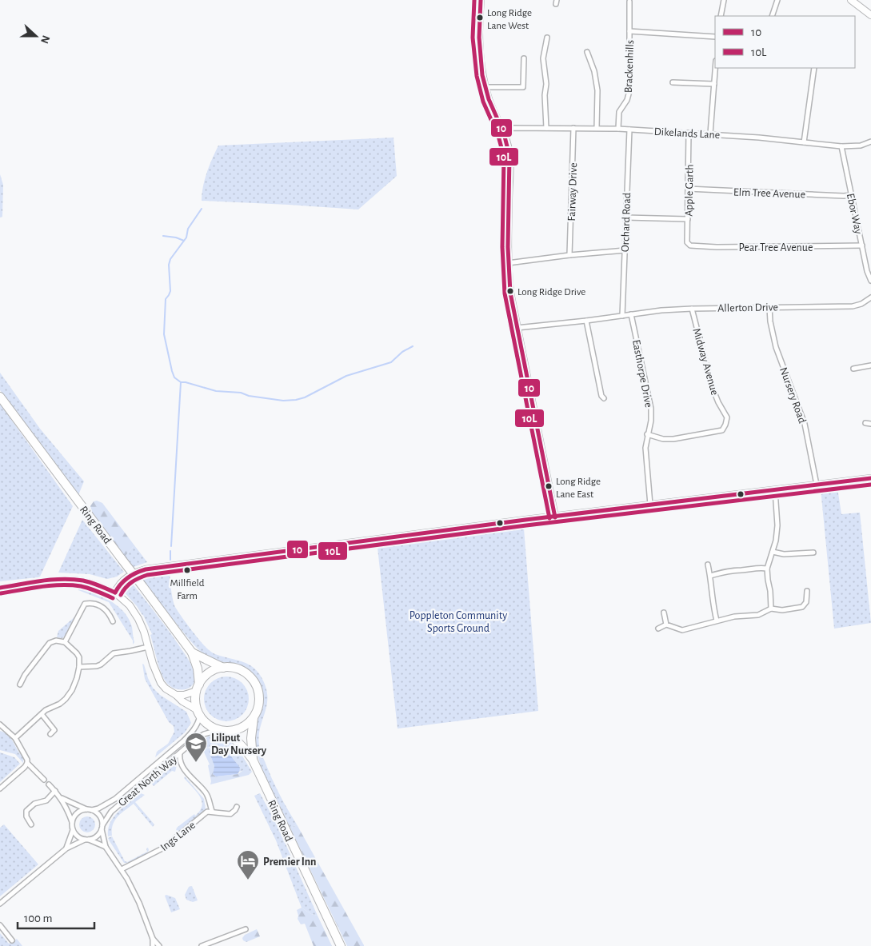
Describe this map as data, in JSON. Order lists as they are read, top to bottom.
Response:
{
  "streets": {
    "highway": ["Ring Road"],
    "street": [
      "Brackenhills",
      "Dikelands Lane",
      "Apple Garth",
      "Fairway Drive",
      "Elm Tree Avenue",
      "Ebor Way",
      "Orchard Road",
      "Pear Tree Avenue",
      "Allerton Drive",
      "Midway Avenue",
      "Easthorpe Drive",
      "Nursery Road",
      "Great North Way",
      "Ings Lane"
    ]
  },
  "crossings": [
    ["Brackenhills", "Dikelands Lane"],
    ["Dikelands Lane", "Apple Garth"],
    ["Dikelands Lane", "Fairway Drive"],
    ["Dikelands Lane", "Ebor Way"],
    ["Dikelands Lane", "Orchard Road"],
    ["Apple Garth", "Elm Tree Avenue"],
    ["Apple Garth", "Pear Tree Avenue"],
    ["Elm Tree Avenue", "Ebor Way"],
    ["Ebor Way", "Pear Tree Avenue"],
    ["Orchard Road", "Allerton Drive"],
    ["Allerton Drive", "Midway Avenue"],
    ["Allerton Drive", "Easthorpe Drive"],
    ["Allerton Drive", "Nursery Road"],
    ["Midway Avenue", "Easthorpe Drive"],
    ["Ring Road", "Great North Way"]
  ],
  "parks": ["Poppleton Community Sports Ground"],
  "places": {
    "other": [
      "Long Ridge Lane West",
      "Long Ridge Drive",
      "Long Ridge Lane East",
      "Millfield Farm"
    ],
    "school or university": ["Liliput Day Nursery"],
    "hotel": ["Premier Inn"]
  },
  "lines": ["transit line 10", "transit line 10L"],
  "legend": ["10", "10L"],
  "scale_bar": "100 m",
  "north": "right"
}
